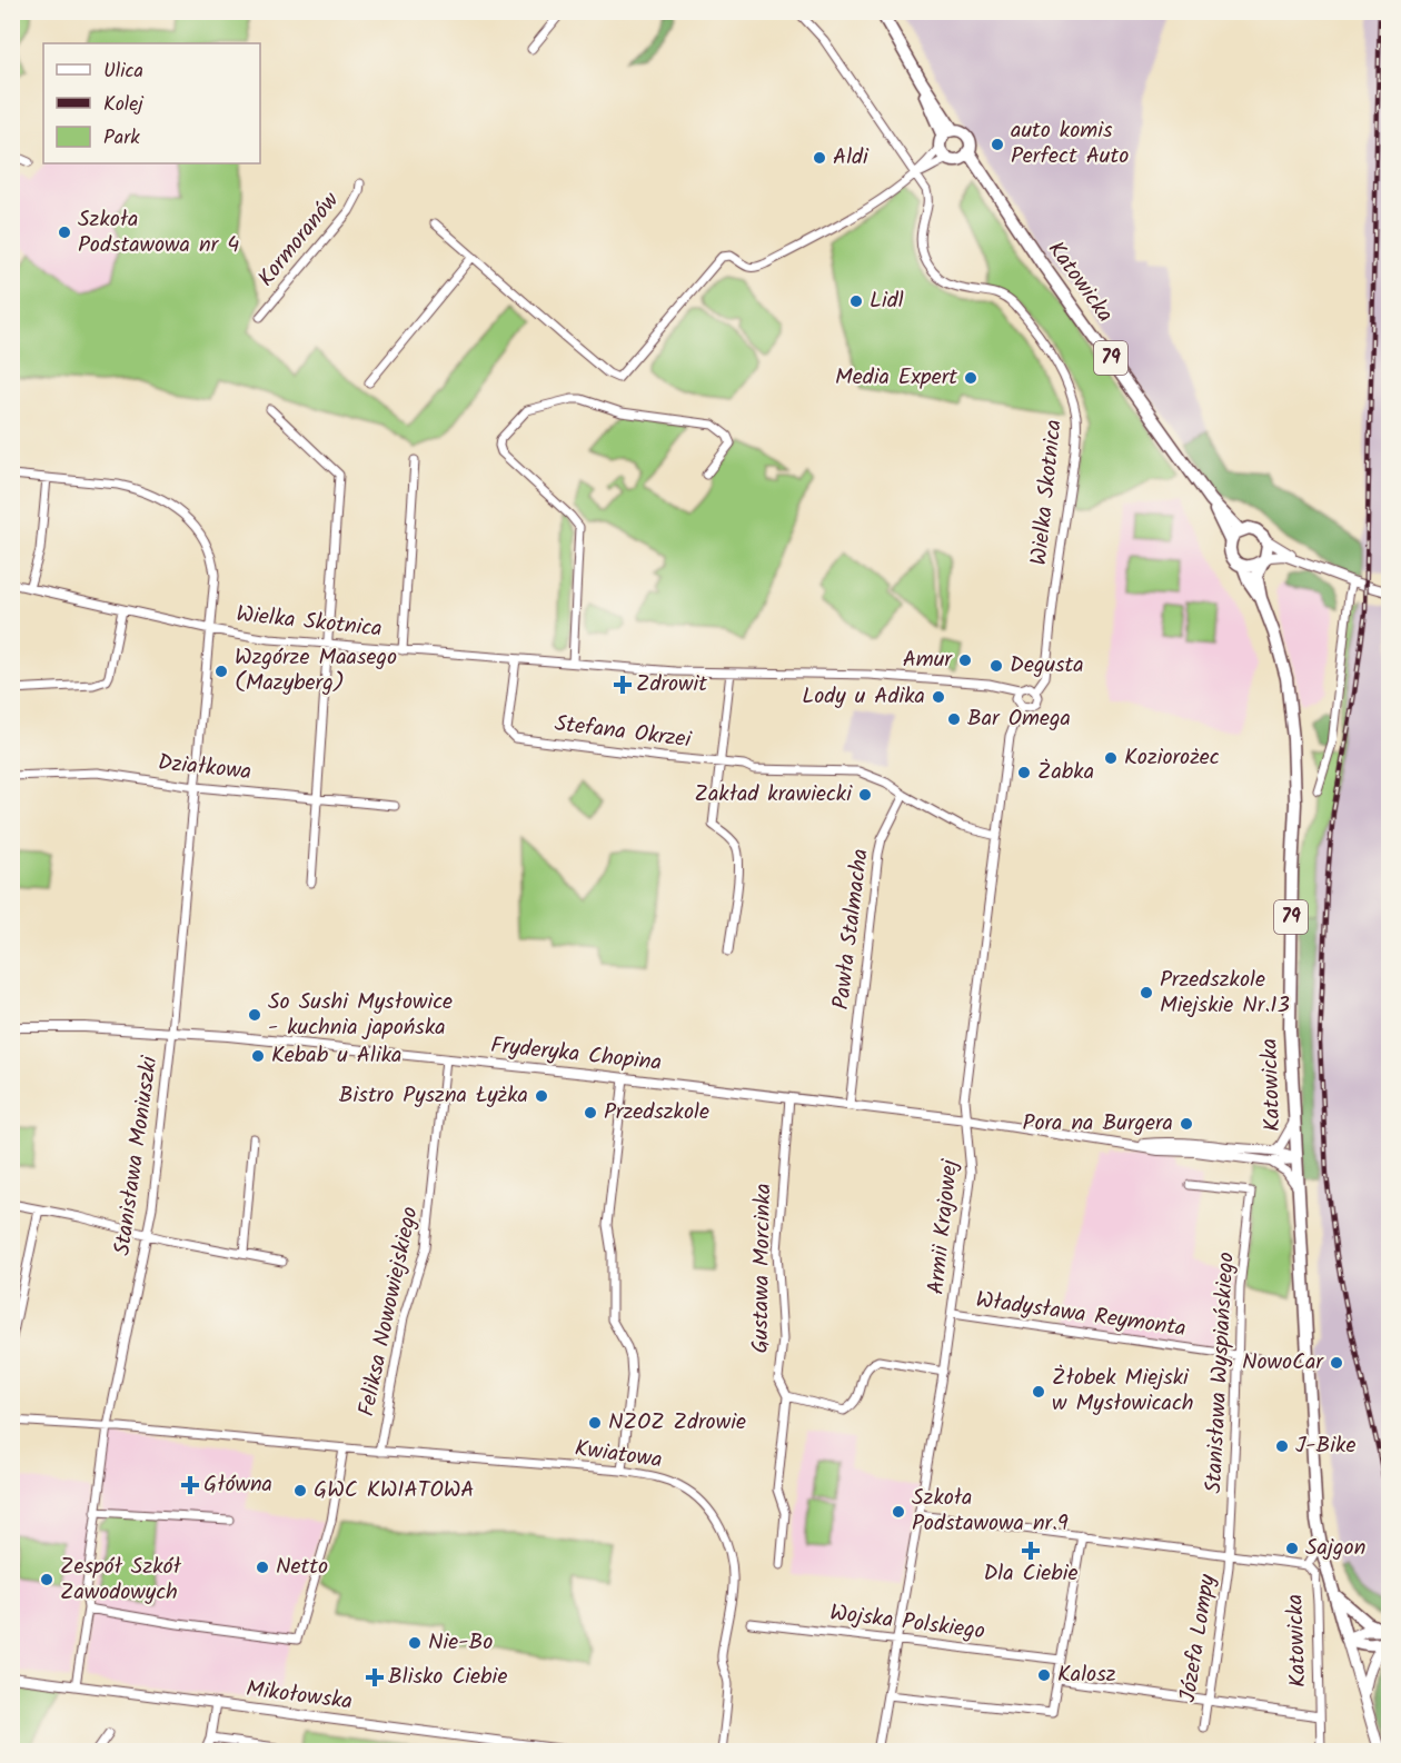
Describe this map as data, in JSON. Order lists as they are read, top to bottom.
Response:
{
  "streets": {
    "main road": ["Katowicka", "79"],
    "street": [
      "Kormoranów",
      "Wielka Skotnica",
      "Stefana Okrzei",
      "Działkowa",
      "Pawła Stalmacha",
      "Fryderyka Chopina",
      "Stanisława Moniuszki",
      "Armii Krajowej",
      "Gustawa Morcinka",
      "Feliksa Nowowiejskiego",
      "Władysława Reymonta",
      "Stanisława Wyspiańskiego",
      "Kwiatowa",
      "Wojska Polskiego",
      "Józefa Lompy",
      "Mikołowska"
    ]
  },
  "crossings": [
    ["Katowicka", "79"],
    ["Katowicka", "Fryderyka Chopina"],
    ["Wielka Skotnica", "Stefana Okrzei"],
    ["Wielka Skotnica", "Stanisława Moniuszki"],
    ["Wielka Skotnica", "Armii Krajowej"],
    ["Działkowa", "Stanisława Moniuszki"],
    ["Pawła Stalmacha", "Fryderyka Chopina"],
    ["Fryderyka Chopina", "Stanisława Moniuszki"],
    ["Fryderyka Chopina", "Armii Krajowej"],
    ["Fryderyka Chopina", "Gustawa Morcinka"],
    ["Fryderyka Chopina", "Feliksa Nowowiejskiego"],
    ["Stanisława Moniuszki", "Kwiatowa"],
    ["Stanisława Moniuszki", "Mikołowska"],
    ["Armii Krajowej", "Władysława Reymonta"],
    ["Armii Krajowej", "Wojska Polskiego"],
    ["Feliksa Nowowiejskiego", "Kwiatowa"],
    ["Władysława Reymonta", "Stanisława Wyspiańskiego"],
    ["Stanisława Wyspiańskiego", "Józefa Lompy"]
  ],
  "places": {
    "other": [
      "auto komis Perfect Auto",
      "Aldi",
      "Szkoła Podstawowa nr 4",
      "Lidl",
      "Media Expert",
      "Amur",
      "Degusta",
      "Wzgórze Maasego (Mazyberg)",
      "Lody u Adika",
      "Bar Omega",
      "Koziorożec",
      "Żabka",
      "Zakład krawiecki",
      "Przedszkole Miejskie Nr.13",
      "So Sushi Mysłowice - kuchnia japońska",
      "Kebab u Alika",
      "Bistro Pyszna Łyżka",
      "Przedszkole",
      "Pora na Burgera",
      "NowoCar",
      "Żłobek Miejski w Mysłowicach",
      "NZOZ Zdrowie",
      "J-Bike",
      "GWC KWIATOWA",
      "Szkoła Podstawowa nr.9",
      "Sajgon",
      "Netto",
      "Zespół Szkół Zawodowych",
      "Nie-Bo",
      "Kalosz"
    ],
    "health": [
      "Zdrowit",
      "Główna",
      "Dla Ciebie",
      "Blisko Ciebie"
    ]
  },
  "legend": ["Ulica", "Kolej", "Park"]
}
